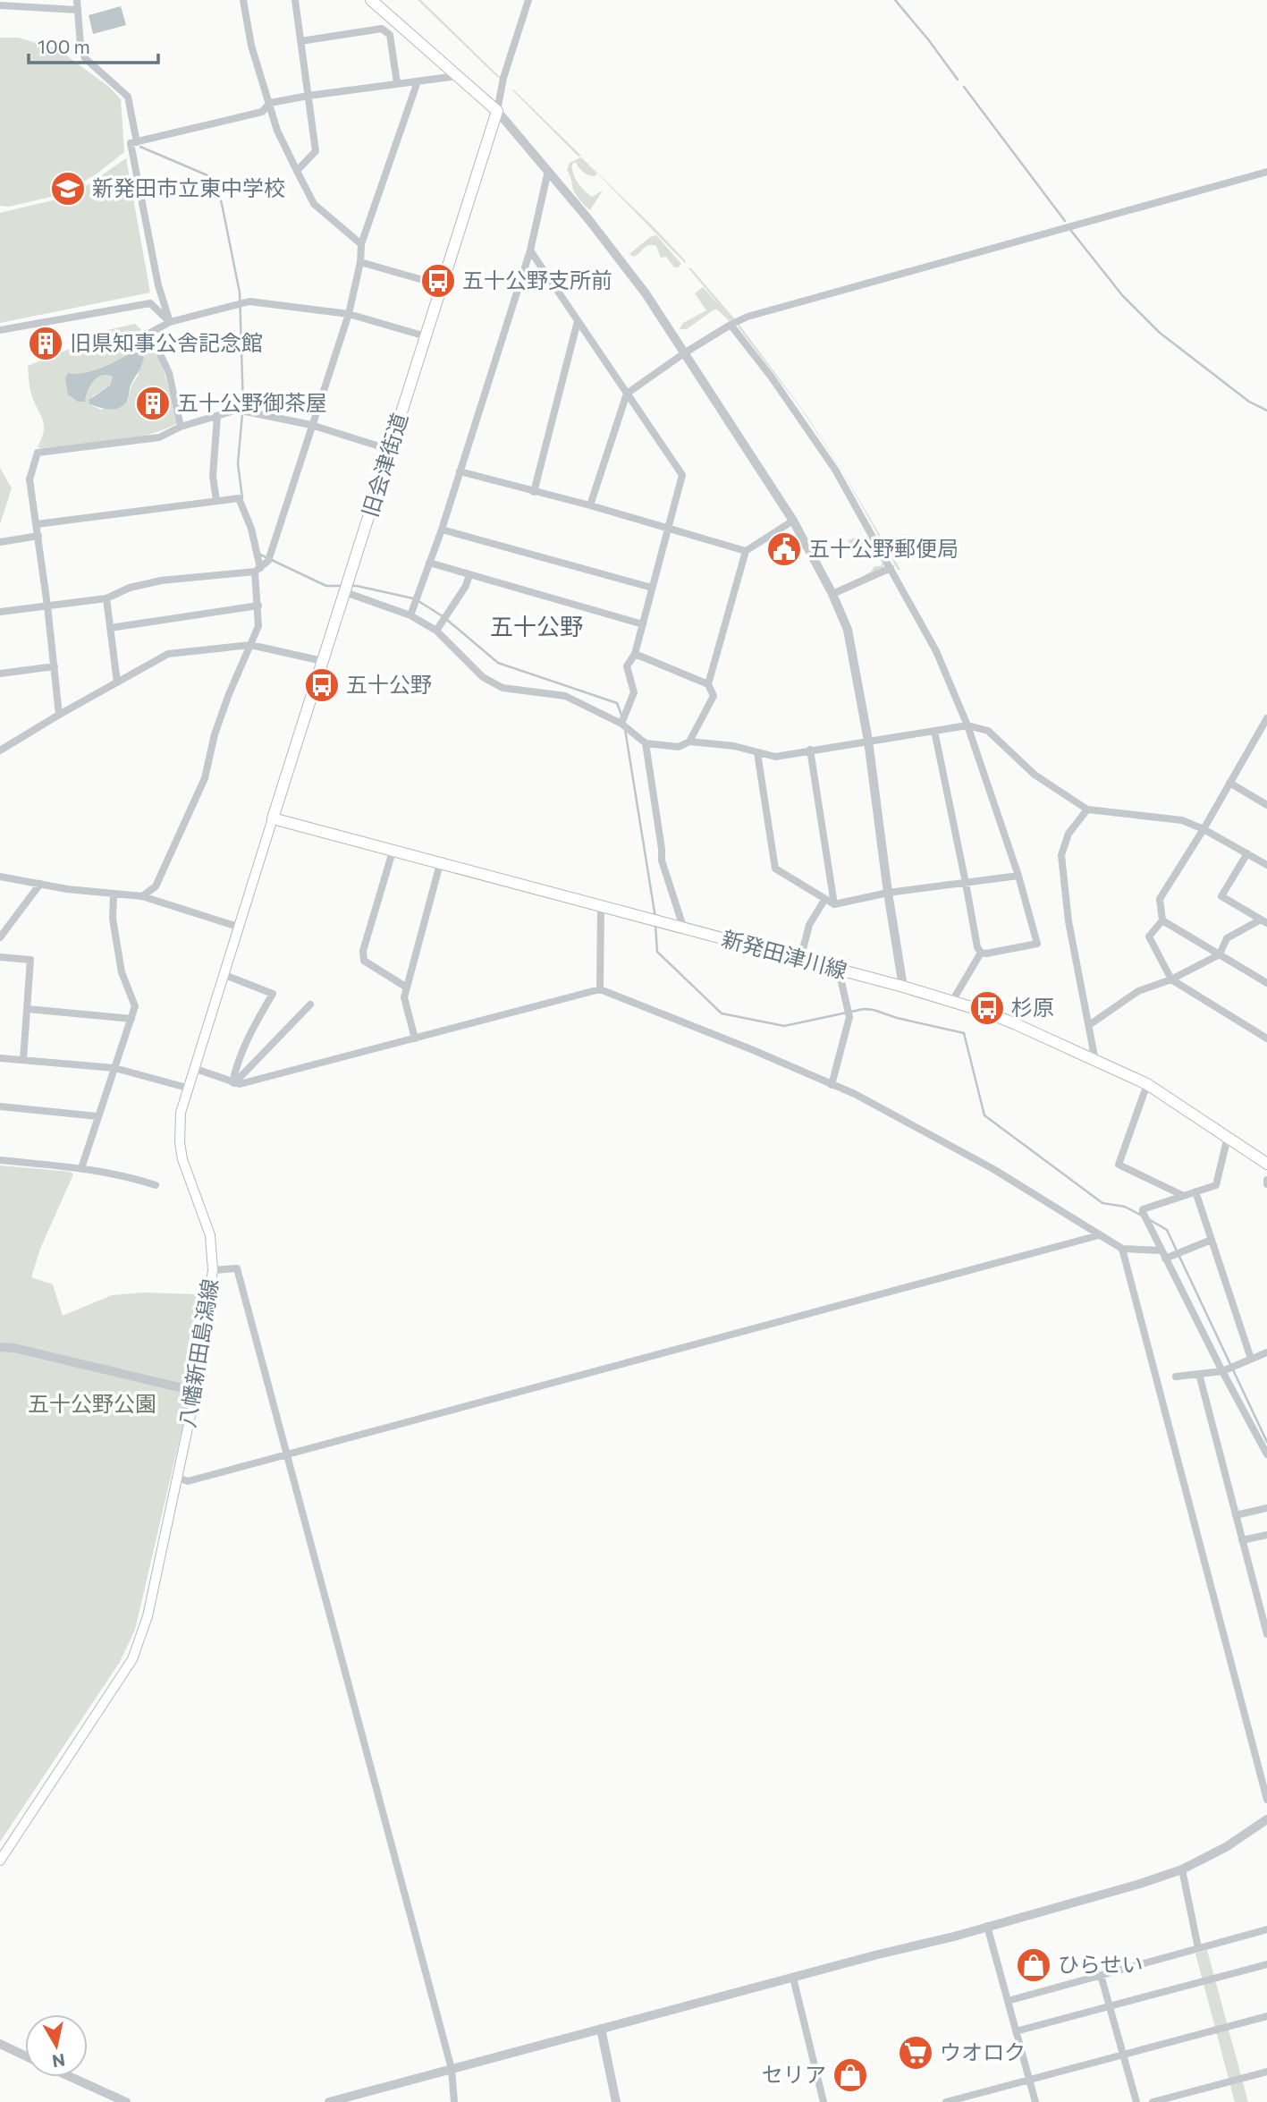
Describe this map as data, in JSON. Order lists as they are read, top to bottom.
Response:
{
  "streets": {
    "main road": ["旧会津街道", "新発田津川線", "八幡新田島潟線"]
  },
  "crossings": [
    ["旧会津街道", "新発田津川線"],
    ["旧会津街道", "八幡新田島潟線"],
    ["新発田津川線", "八幡新田島潟線"]
  ],
  "districts": ["五十公野"],
  "parks": ["五十公野公園"],
  "places": {
    "school or university": ["新発田市立東中学校"],
    "bus stop": ["五十公野支所前", "五十公野", "杉原"],
    "building": ["旧県知事公舎記念館", "五十公野御茶屋"],
    "public building": ["五十公野郵便局"],
    "shop": ["ひらせい", "セリア"],
    "supermarket": ["ウオロク"]
  },
  "scale_bar": "100 m",
  "north": "bottom"
}
